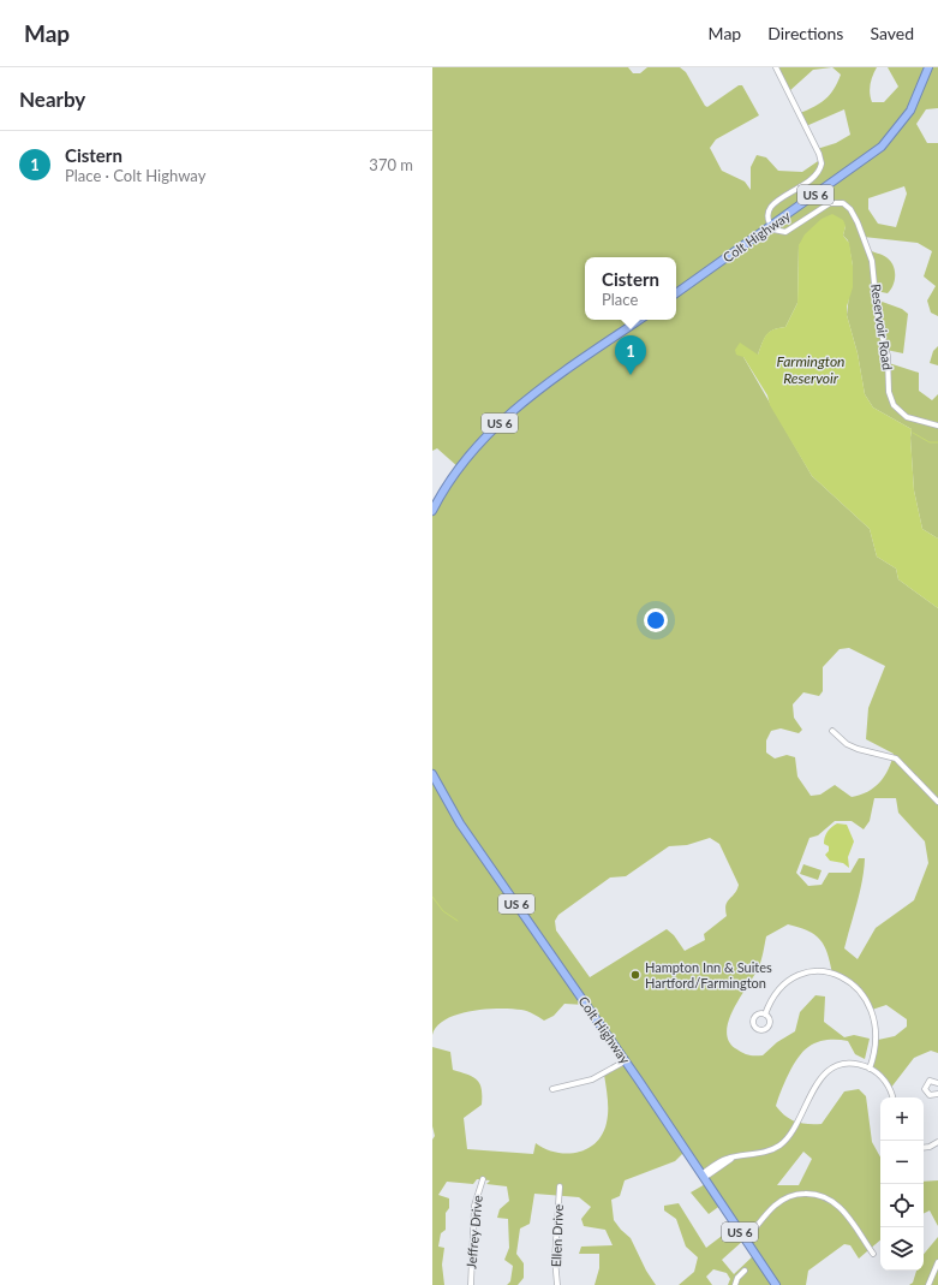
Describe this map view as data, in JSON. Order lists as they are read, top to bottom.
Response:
{
  "streets": {
    "highway": ["US 6", "Colt Highway"],
    "street": ["Reservoir Road", "Jeffrey Drive", "Ellen Drive"]
  },
  "crossings": [
    ["Colt Highway", "Reservoir Road"]
  ],
  "water": ["Farmington Reservoir"],
  "places": ["Hampton Inn & Suites Hartford/Farmington"],
  "page": {
    "header": "Map",
    "nav": ["Map", "Directions", "Saved"],
    "heading": "Nearby",
    "list": [
      {
        "mark": "1",
        "name": "Cistern",
        "note": "Place · Colt Highway",
        "value": "370 m"
      }
    ],
    "popup": ["Cistern", "Place"],
    "pins": "1",
    "map_buttons": ["+", "−"]
  }
}
